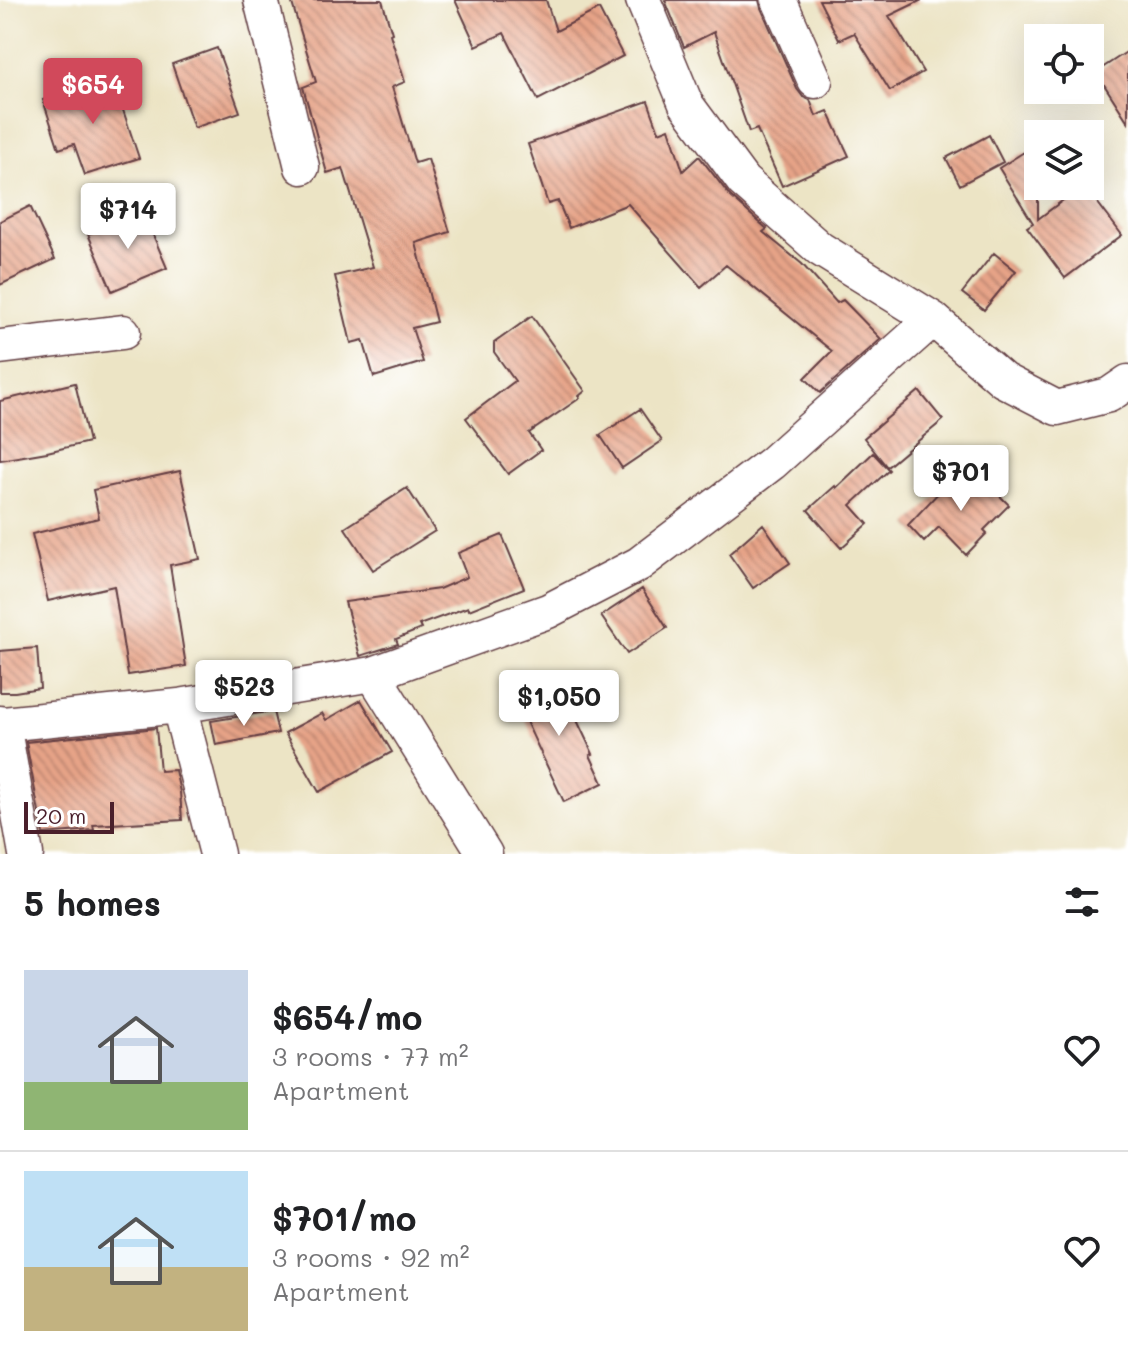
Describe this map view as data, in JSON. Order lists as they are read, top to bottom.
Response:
{
  "scale_bar": "20 m",
  "page": {
    "price": [
      "$654",
      "$714",
      "$701",
      "$523",
      "$1,050"
    ],
    "scale": "20 m",
    "heading": "5 homes",
    "list": [
      {
        "name": "$654/mo",
        "note": "3 rooms · 77 m² · Apartment"
      },
      {
        "name": "$701/mo",
        "note": "3 rooms · 92 m² · Apartment"
      }
    ]
  }
}
